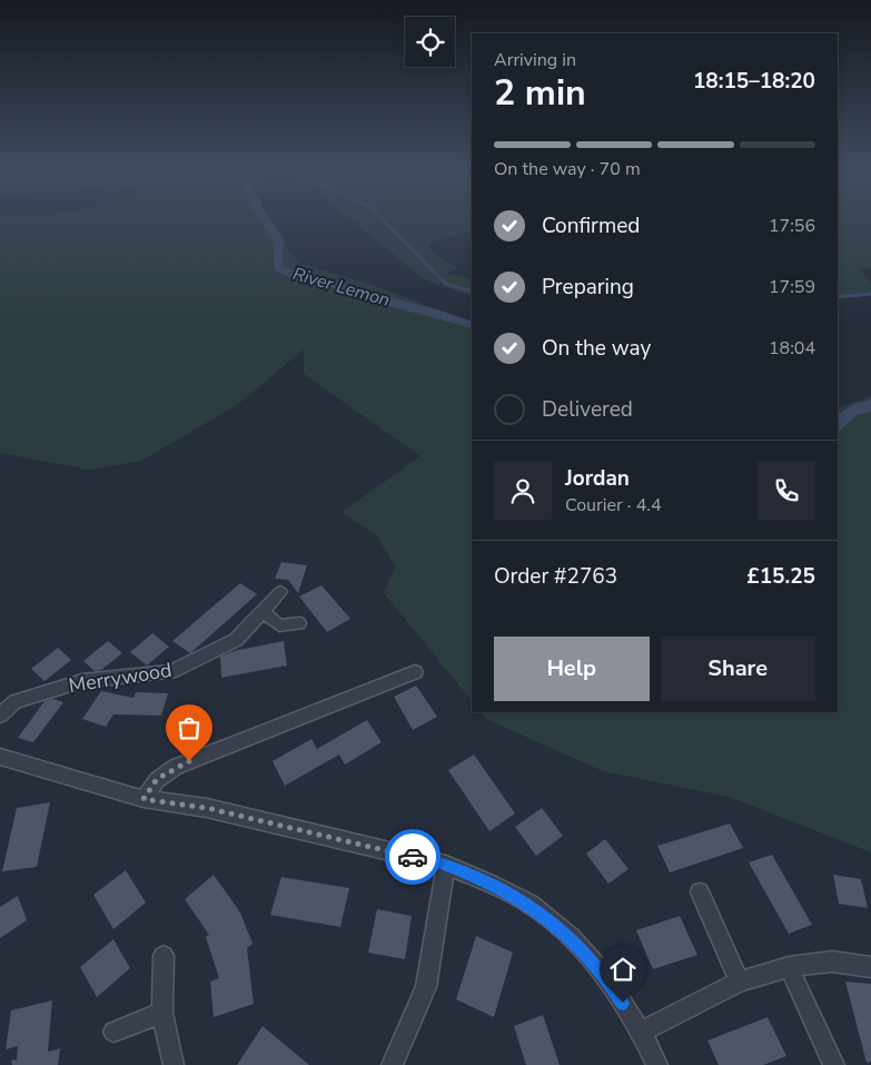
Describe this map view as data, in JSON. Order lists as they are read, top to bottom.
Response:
{
  "streets": {
    "street": ["Merrywood"]
  },
  "water": ["River Lemon"],
  "page": {
    "heading": ["2 min", "Arriving in", "18:15–18:20"],
    "panel": [
      "Jordan",
      "Courier · 4.4",
      "Order #2763",
      "£15.25"
    ],
    "bar": "On the way · 70 m",
    "list": [
      ["Confirmed", "17:56"],
      ["Preparing", "17:59"],
      ["On the way", "18:04"],
      "Delivered"
    ],
    "buttons": ["Help", "Share"]
  }
}
